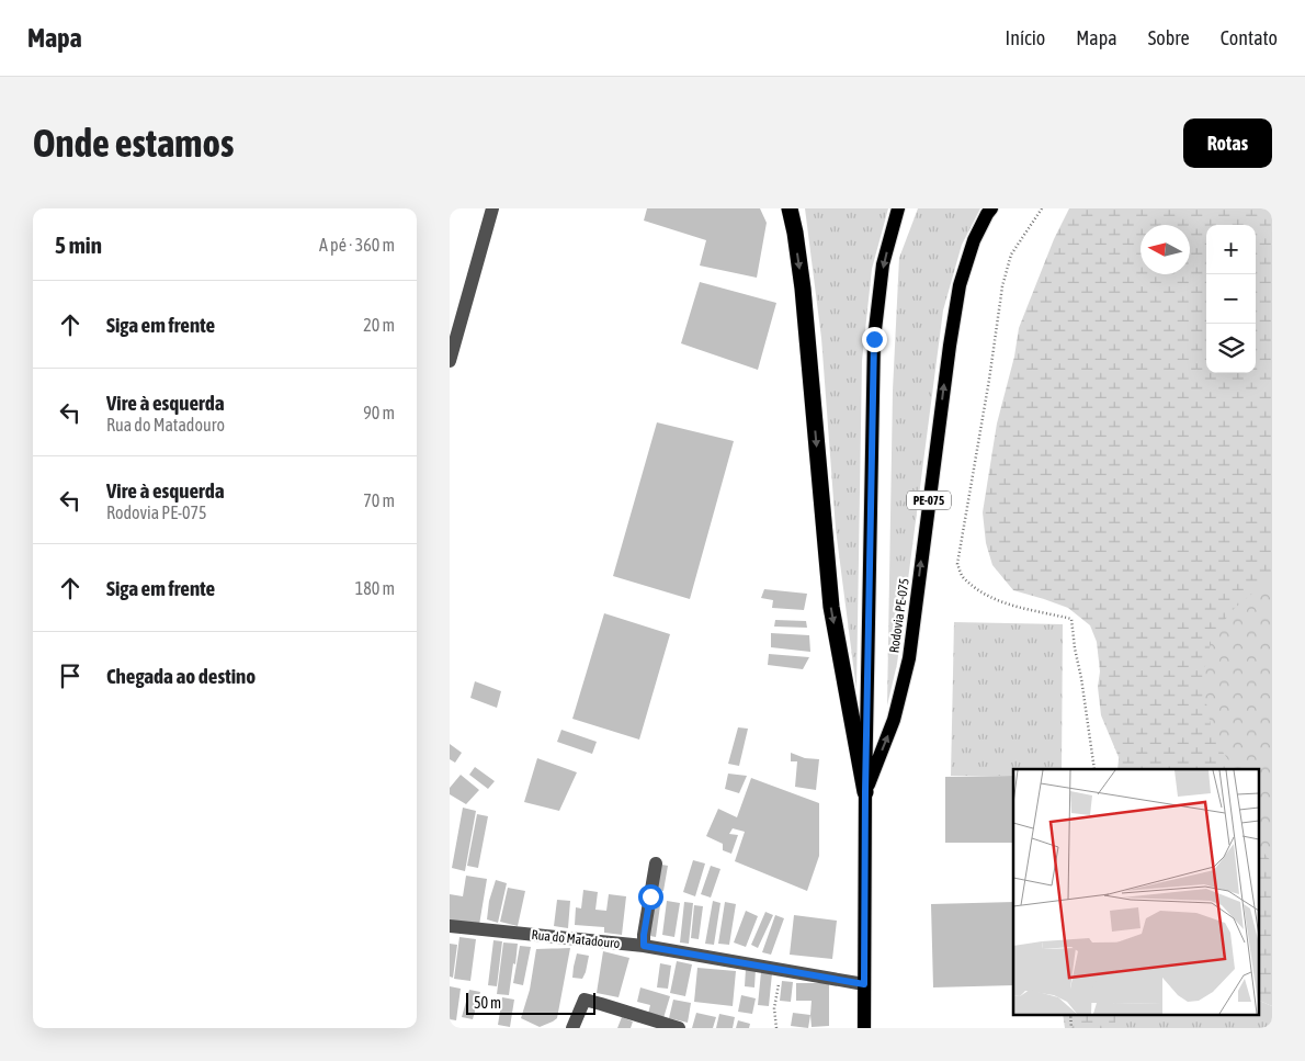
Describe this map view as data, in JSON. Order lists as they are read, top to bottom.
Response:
{
  "streets": {
    "main road": ["PE-075", "Rodovia PE-075"],
    "street": ["Rua do Matadouro"]
  },
  "crossings": [
    ["PE-075", "Rodovia PE-075"],
    ["Rodovia PE-075", "Rua do Matadouro"]
  ],
  "scale_bar": "50 m",
  "north": "left",
  "page": {
    "header": "Mapa",
    "nav": [
      "Início",
      "Mapa",
      "Sobre",
      "Contato"
    ],
    "buttons": "Rotas",
    "title": "Onde estamos",
    "heading": ["5 min", "A pé · 360 m"],
    "map_buttons": ["+", "−"],
    "list": [
      ["Siga em frente", "20 m"],
      ["Vire à esquerda", "Rua do Matadouro", "90 m"],
      ["Vire à esquerda", "Rodovia PE-075", "70 m"],
      ["Siga em frente", "180 m"],
      "Chegada ao destino"
    ],
    "scale": "50 m"
  }
}
